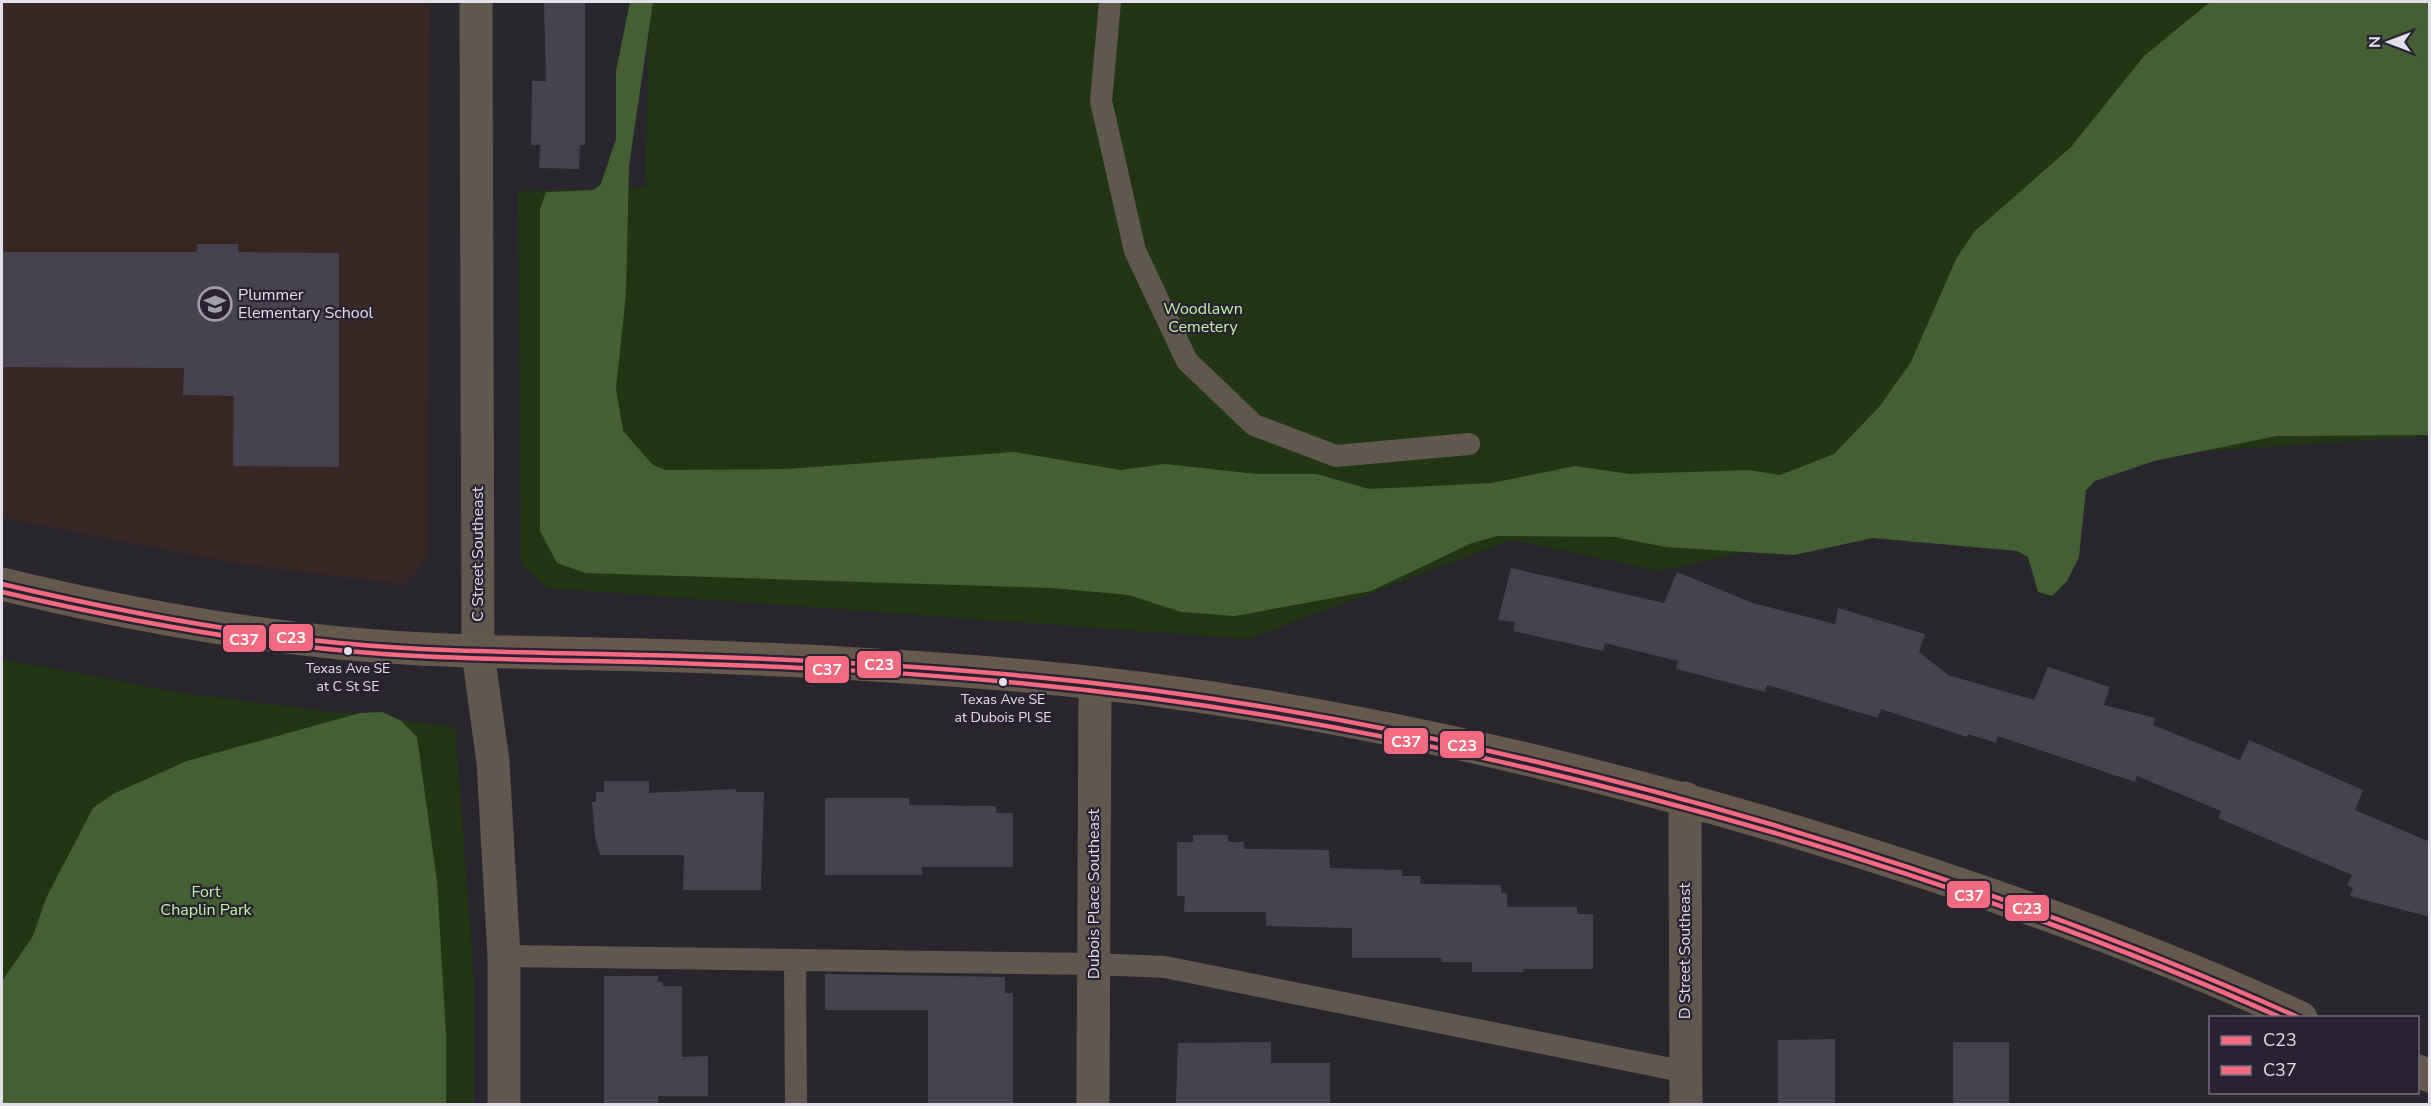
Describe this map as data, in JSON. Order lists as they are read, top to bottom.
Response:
{
  "streets": {
    "street": ["C Street Southeast", "Dubois Place Southeast", "D Street Southeast"]
  },
  "parks": ["Woodlawn Cemetery", "Fort Chaplin Park"],
  "places": {
    "school or university": ["Plummer Elementary School"],
    "other": ["Texas Ave SE at C St SE", "Texas Ave SE at Dubois Pl SE"]
  },
  "lines": ["transit line C23", "transit line C37"],
  "legend": ["C23", "C37"],
  "north": "left"
}
